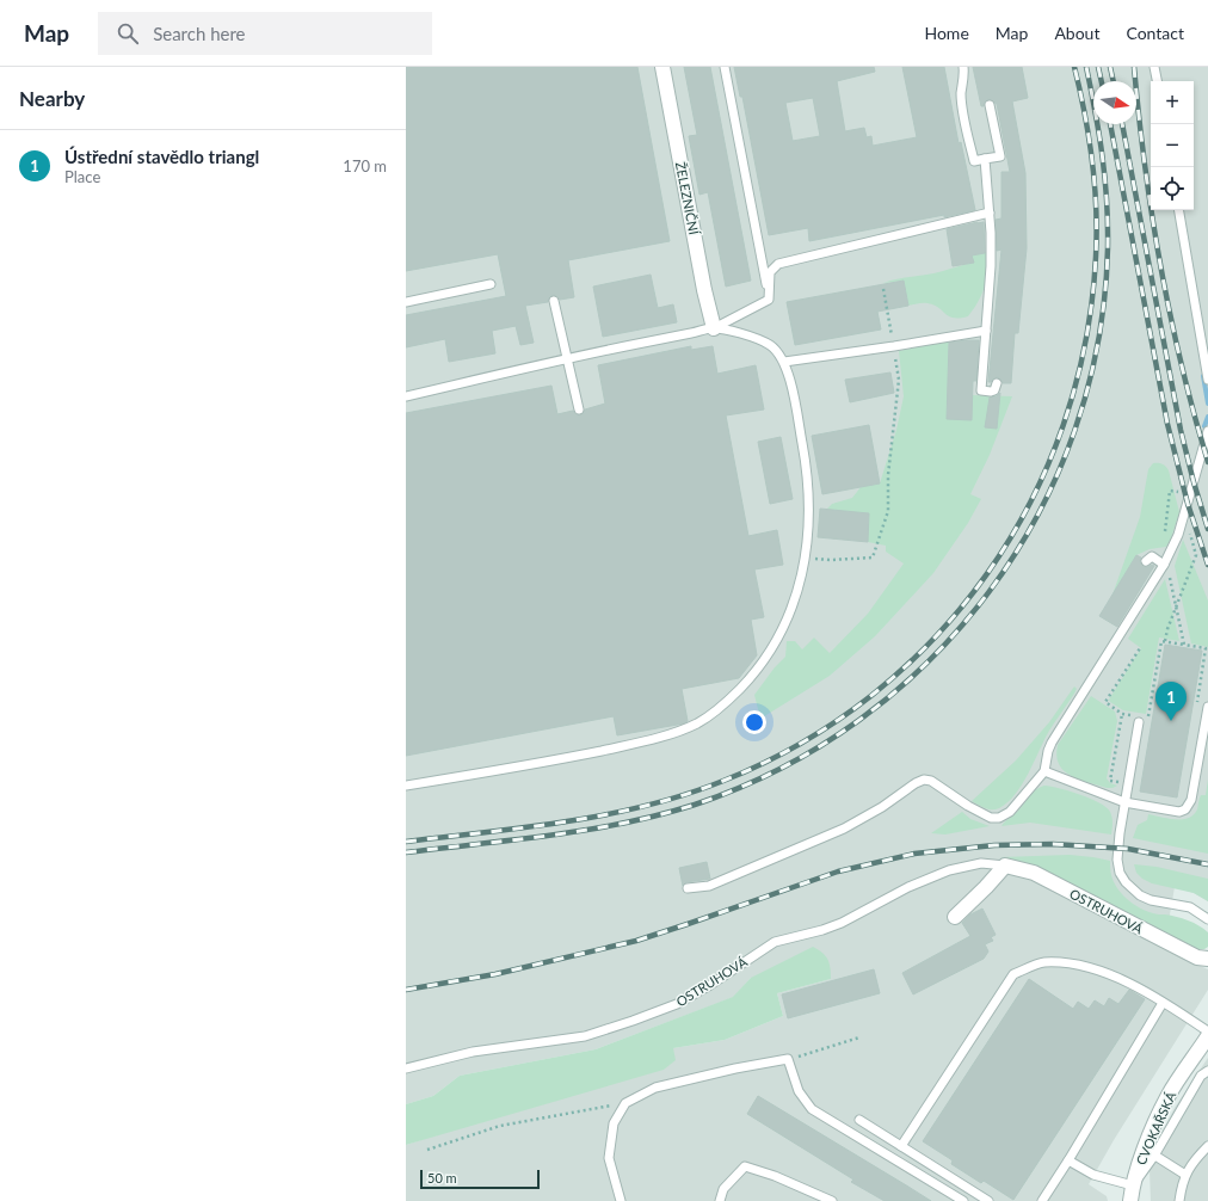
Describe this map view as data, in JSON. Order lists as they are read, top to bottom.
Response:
{
  "streets": {
    "street": ["ŽELEZNIČNÍ", "OSTRUHOVÁ", "CVOKAŘSKÁ"]
  },
  "scale_bar": "50 m",
  "north": "right",
  "page": {
    "header": "Map",
    "search": "Search here",
    "nav": [
      "Home",
      "Map",
      "About",
      "Contact"
    ],
    "heading": "Nearby",
    "map_buttons": ["+", "−"],
    "list": [
      {
        "mark": "1",
        "name": "Ústřední stavědlo triangl",
        "note": "Place",
        "value": "170 m"
      }
    ],
    "pins": "1",
    "scale": "50 m"
  }
}
